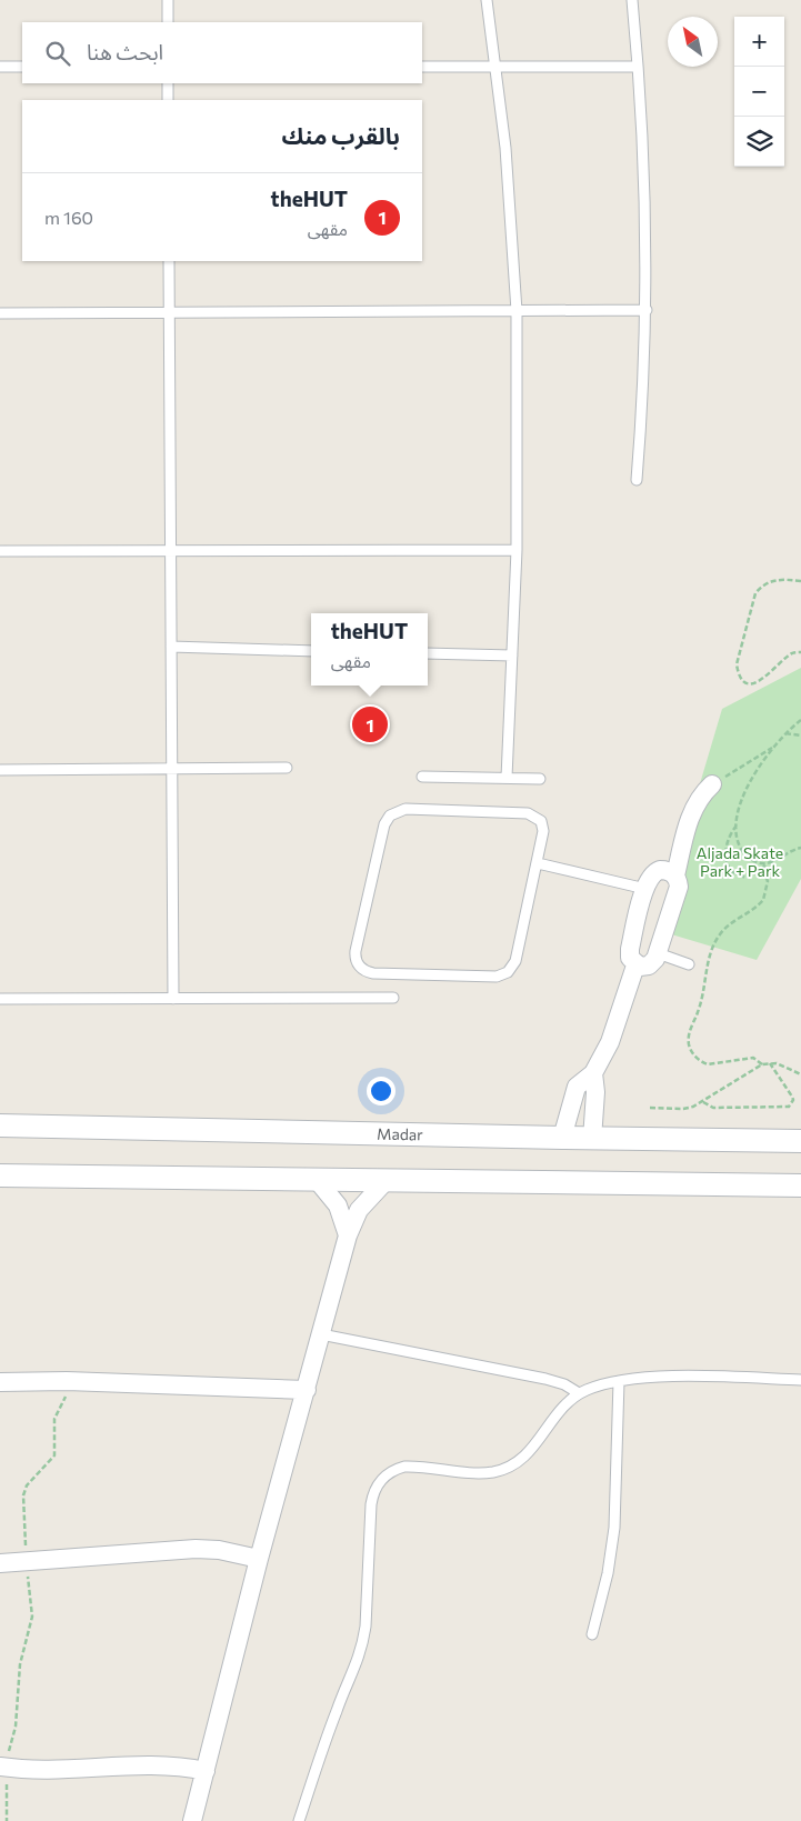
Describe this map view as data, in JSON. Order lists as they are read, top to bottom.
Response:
{
  "streets": {
    "street": ["Madar"]
  },
  "parks": ["Aljada Skate Park + Park"],
  "north": "top left",
  "page": {
    "map_buttons": ["+", "−"],
    "search": "ابحث هنا",
    "heading": "بالقرب منك",
    "list": [
      {
        "mark": "1",
        "name": "theHUT",
        "note": "مقهى",
        "value": "160 m"
      }
    ],
    "popup": ["theHUT", "مقهى"],
    "pins": "1"
  }
}
